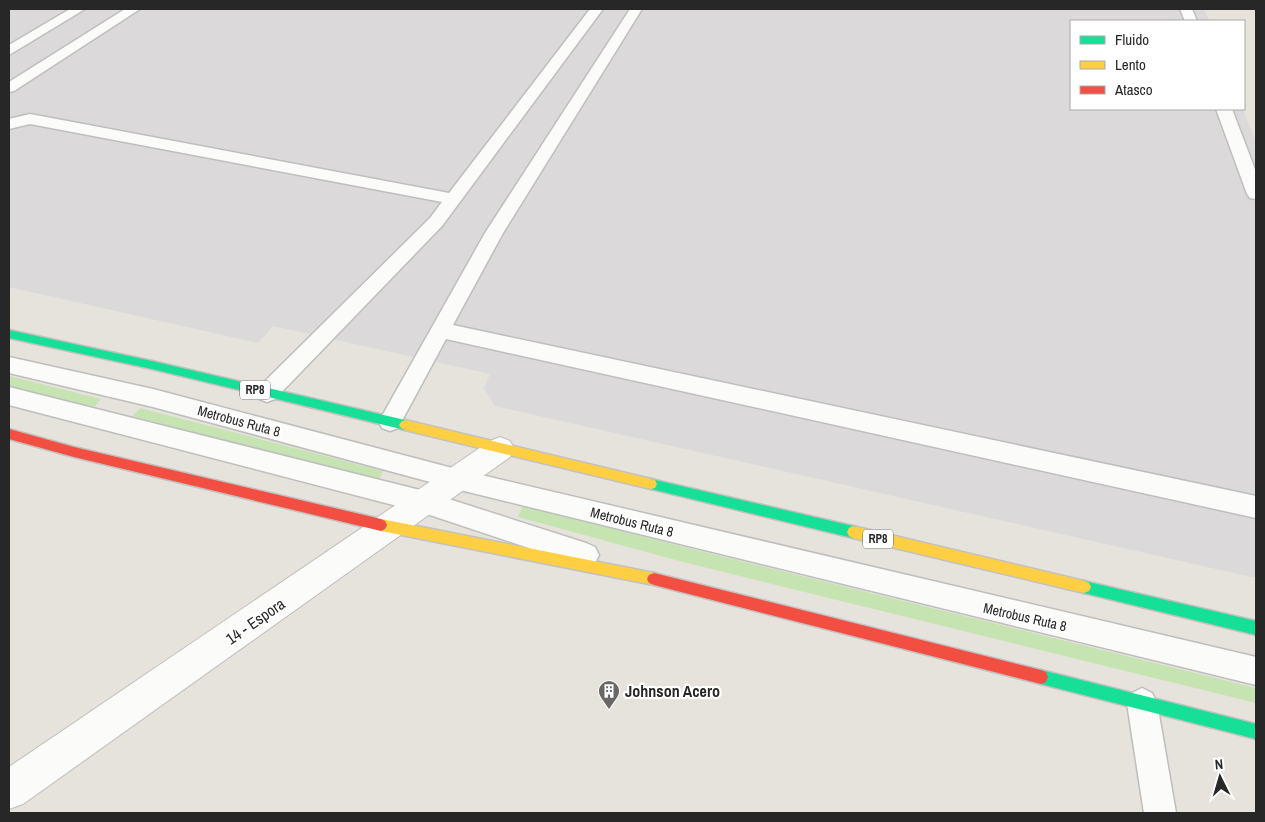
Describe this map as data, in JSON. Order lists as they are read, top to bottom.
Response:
{
  "streets": {
    "main road": ["RP8"],
    "street": ["14 - Espora"],
    "lane": ["Metrobus Ruta 8"]
  },
  "crossings": [
    ["RP8", "14 - Espora"],
    ["Metrobus Ruta 8", "14 - Espora"]
  ],
  "places": {
    "building": ["Johnson Acero"]
  },
  "legend": ["Fluido", "Lento", "Atasco"],
  "north": "top"
}
